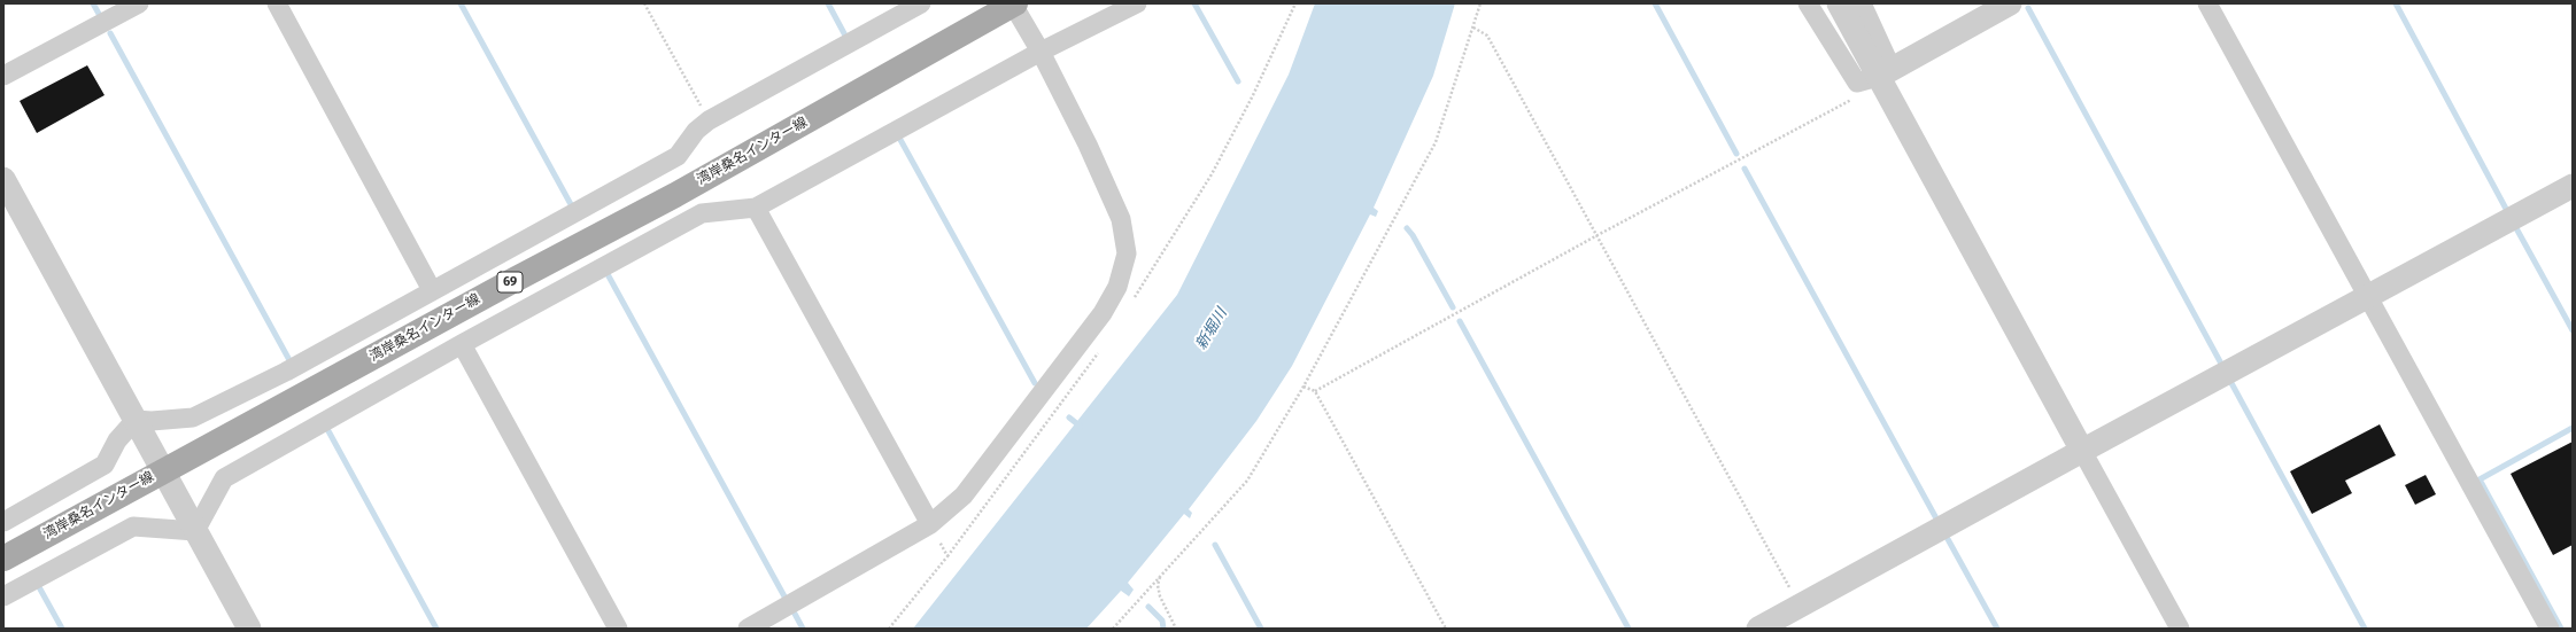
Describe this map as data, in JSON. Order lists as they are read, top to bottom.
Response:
{
  "streets": {
    "main road": ["湾岸桑名インター線", "69"]
  },
  "water": ["新堀川"]
}
